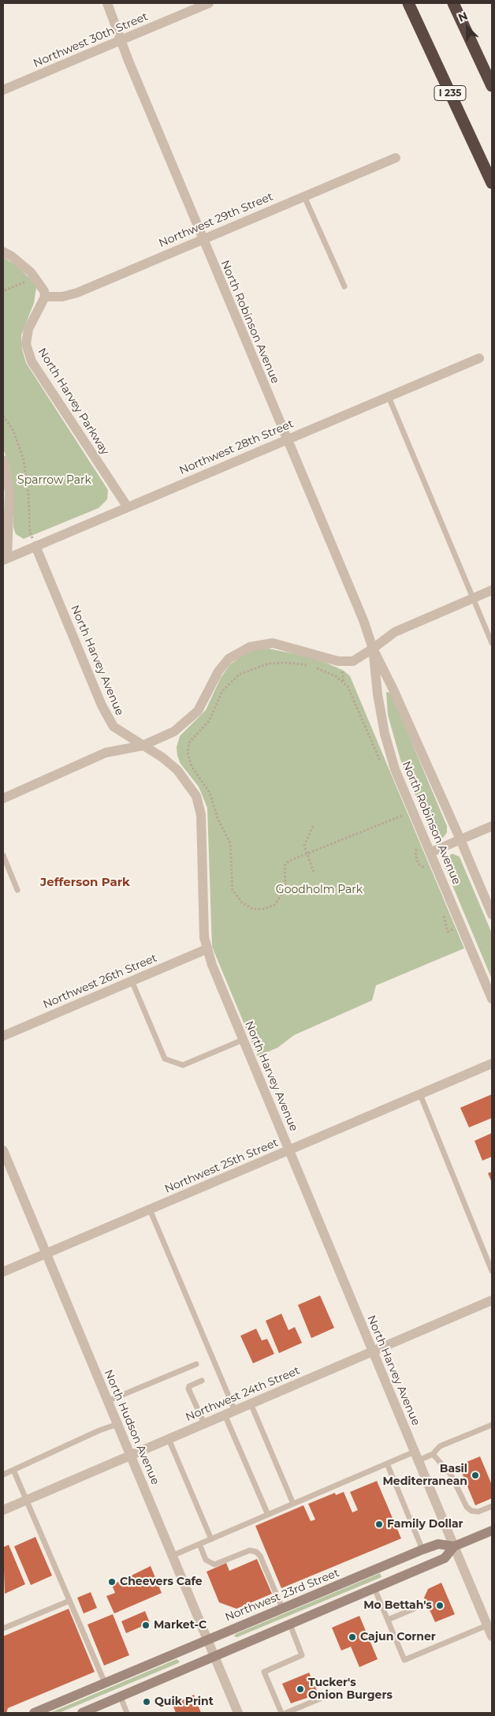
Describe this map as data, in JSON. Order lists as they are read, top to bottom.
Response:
{
  "streets": {
    "highway": ["I 235"],
    "main road": ["Northwest 23rd Street"],
    "street": [
      "Northwest 30th Street",
      "Northwest 29th Street",
      "North Robinson Avenue",
      "North Harvey Parkway",
      "Northwest 28th Street",
      "North Harvey Avenue",
      "Northwest 26th Street",
      "Northwest 25th Street",
      "Northwest 24th Street",
      "North Hudson Avenue"
    ]
  },
  "crossings": [
    ["Northwest 30th Street", "North Robinson Avenue"],
    ["Northwest 29th Street", "North Robinson Avenue"],
    ["Northwest 29th Street", "North Harvey Parkway"],
    ["North Robinson Avenue", "Northwest 28th Street"],
    ["North Harvey Parkway", "Northwest 28th Street"],
    ["Northwest 28th Street", "North Harvey Avenue"],
    ["North Harvey Avenue", "Northwest 26th Street"],
    ["North Harvey Avenue", "Northwest 25th Street"],
    ["North Harvey Avenue", "Northwest 24th Street"],
    ["North Harvey Avenue", "Northwest 23rd Street"],
    ["Northwest 25th Street", "North Hudson Avenue"],
    ["Northwest 24th Street", "North Hudson Avenue"],
    ["North Hudson Avenue", "Northwest 23rd Street"]
  ],
  "districts": ["Jefferson Park"],
  "parks": ["Sparrow Park", "Goodholm Park"],
  "places": [
    "Basil Mediterranean",
    "Family Dollar",
    "Cheevers Cafe",
    "Mo Bettah's",
    "Market-C",
    "Cajun Corner",
    "Tucker's Onion Burgers",
    "Quik Print"
  ],
  "north": "top left"
}
